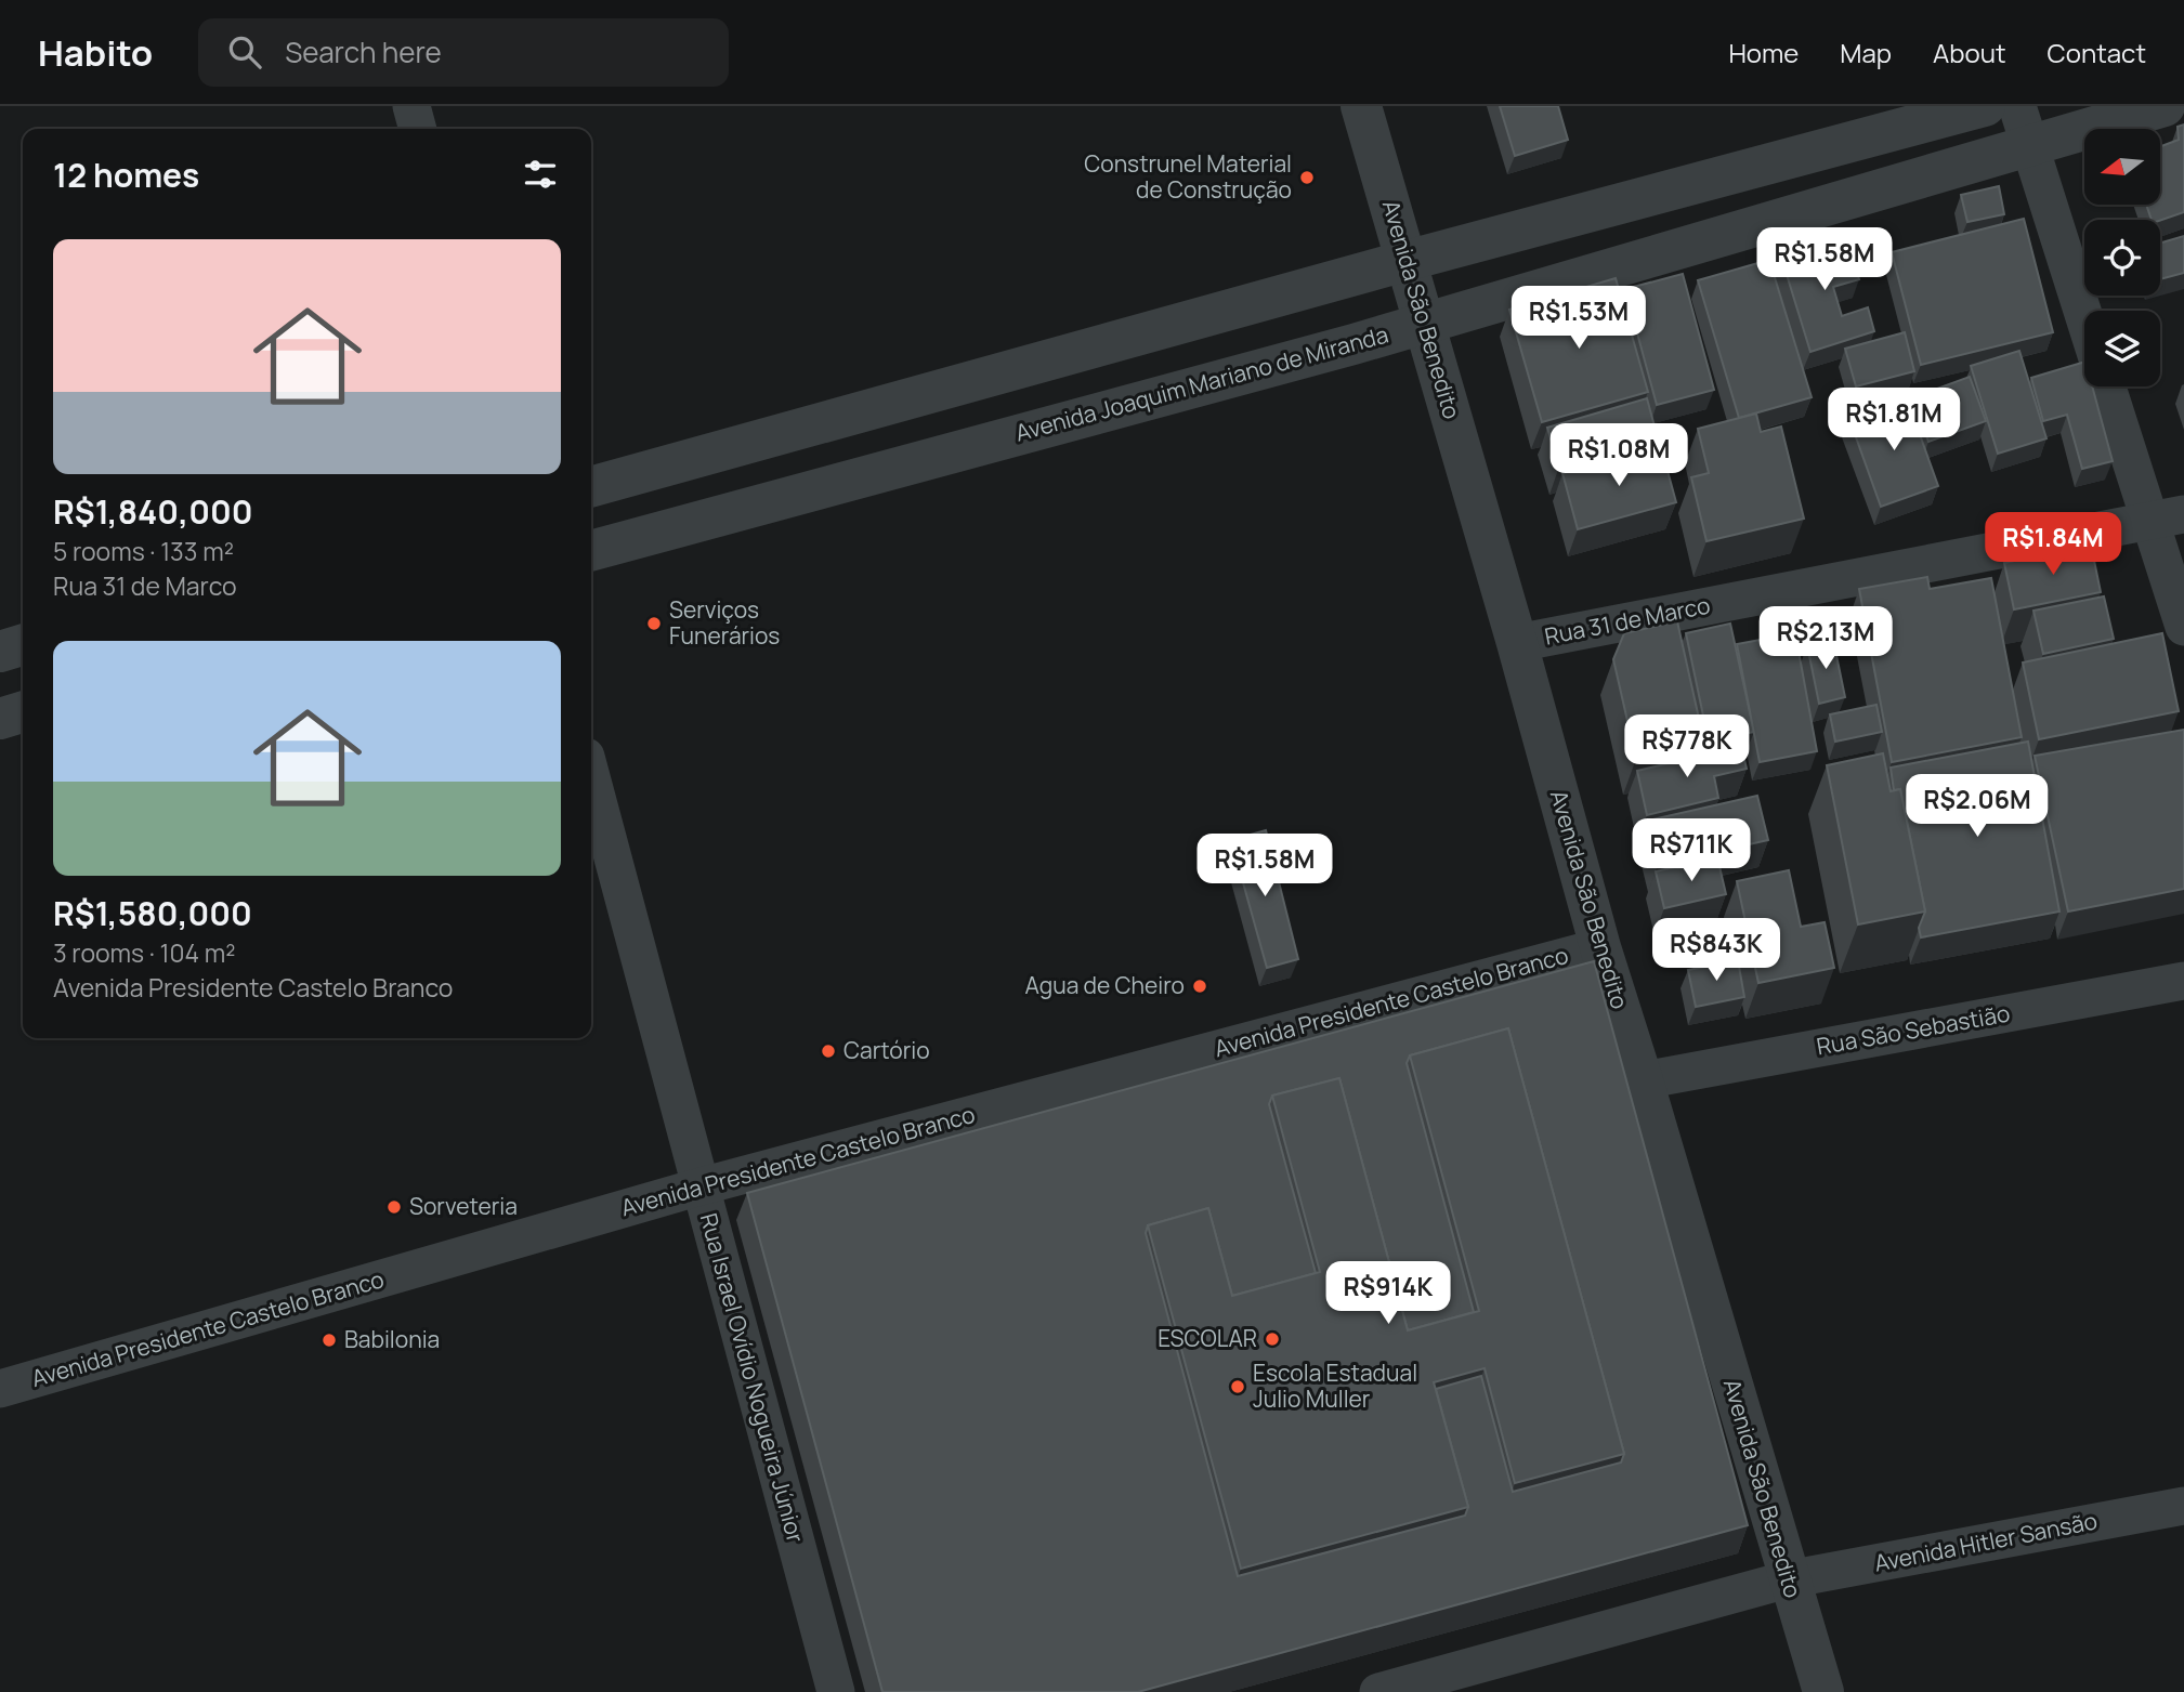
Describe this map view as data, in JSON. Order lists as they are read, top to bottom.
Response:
{
  "streets": {
    "street": [
      "Avenida São Benedito",
      "Avenida Joaquim Mariano de Miranda",
      "Rua 31 de Marco",
      "Avenida Presidente Castelo Branco",
      "Rua São Sebastião",
      "Rua Israel Ovídio Nogueira Júnior",
      "Avenida Hitler Sansão"
    ]
  },
  "crossings": [
    ["Avenida São Benedito", "Avenida Joaquim Mariano de Miranda"],
    ["Avenida São Benedito", "Rua 31 de Marco"],
    ["Avenida São Benedito", "Avenida Presidente Castelo Branco"],
    ["Avenida São Benedito", "Rua São Sebastião"],
    ["Avenida São Benedito", "Avenida Hitler Sansão"],
    ["Avenida Presidente Castelo Branco", "Rua Israel Ovídio Nogueira Júnior"]
  ],
  "places": [
    "Construnel Material de Construção",
    "Serviços Funerários",
    "Agua de Cheiro",
    "Cartório",
    "Sorveteria",
    "ESCOLAR",
    "Babilonia",
    "Escola Estadual Julio Muller"
  ],
  "north": "left",
  "page": {
    "header": "Habito",
    "search": "Search here",
    "nav": [
      "Home",
      "Map",
      "About",
      "Contact"
    ],
    "heading": "12 homes",
    "list": [
      {
        "name": "R$1,840,000",
        "note": "5 rooms · 133 m² · Rua 31 de Marco"
      },
      {
        "name": "R$1,580,000",
        "note": "3 rooms · 104 m² · Avenida Presidente Castelo Branco"
      }
    ],
    "price": [
      "R$1.58M",
      "R$1.53M",
      "R$1.81M",
      "R$1.08M",
      "R$1.84M",
      "R$2.13M",
      "R$778K",
      "R$2.06M",
      "R$711K",
      "R$1.58M",
      "R$843K",
      "R$914K"
    ]
  }
}
